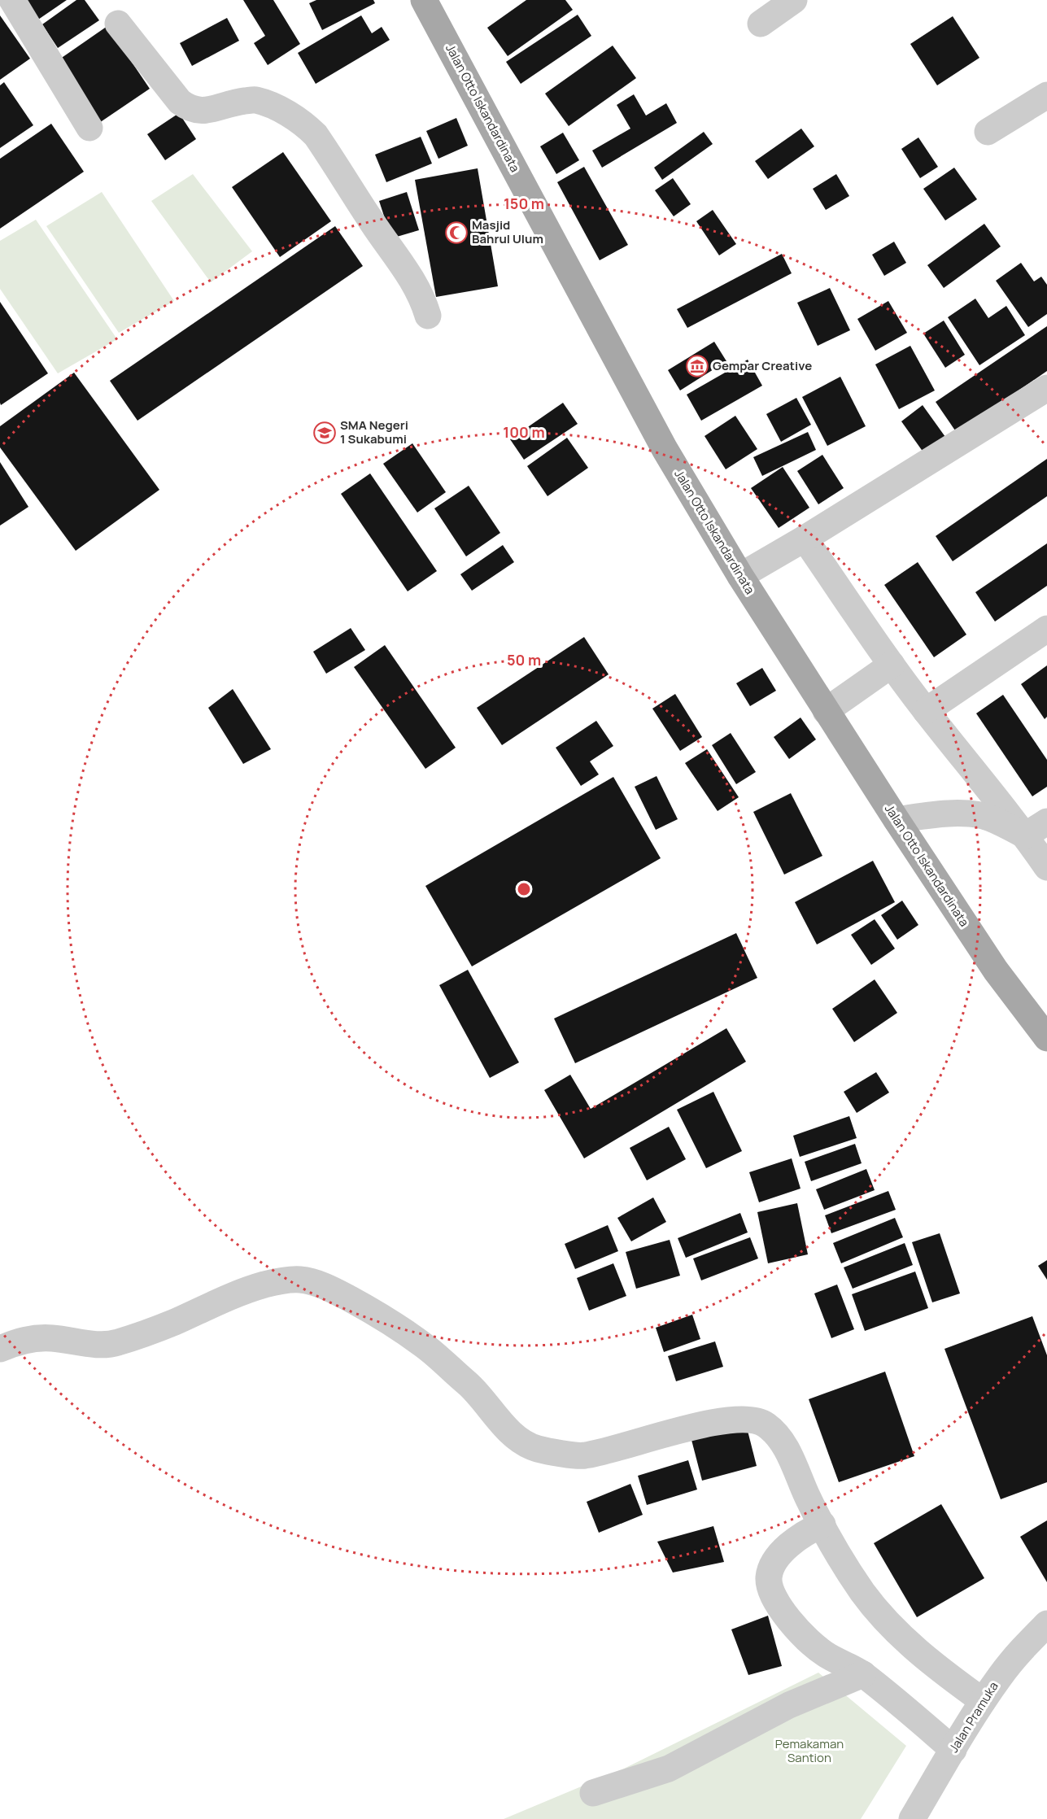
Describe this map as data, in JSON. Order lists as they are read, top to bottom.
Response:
{
  "streets": {
    "main road": ["Jalan Otto Iskandardinata"],
    "street": ["Jalan Pramuka"]
  },
  "parks": ["Pemakaman Santion"],
  "places": {
    "mosque": ["Masjid Bahrul Ulum"],
    "museum": ["Gempar Creative"],
    "school or university": ["SMA Negeri 1 Sukabumi"]
  },
  "rings": ["150 m", "100 m", "50 m"]
}
